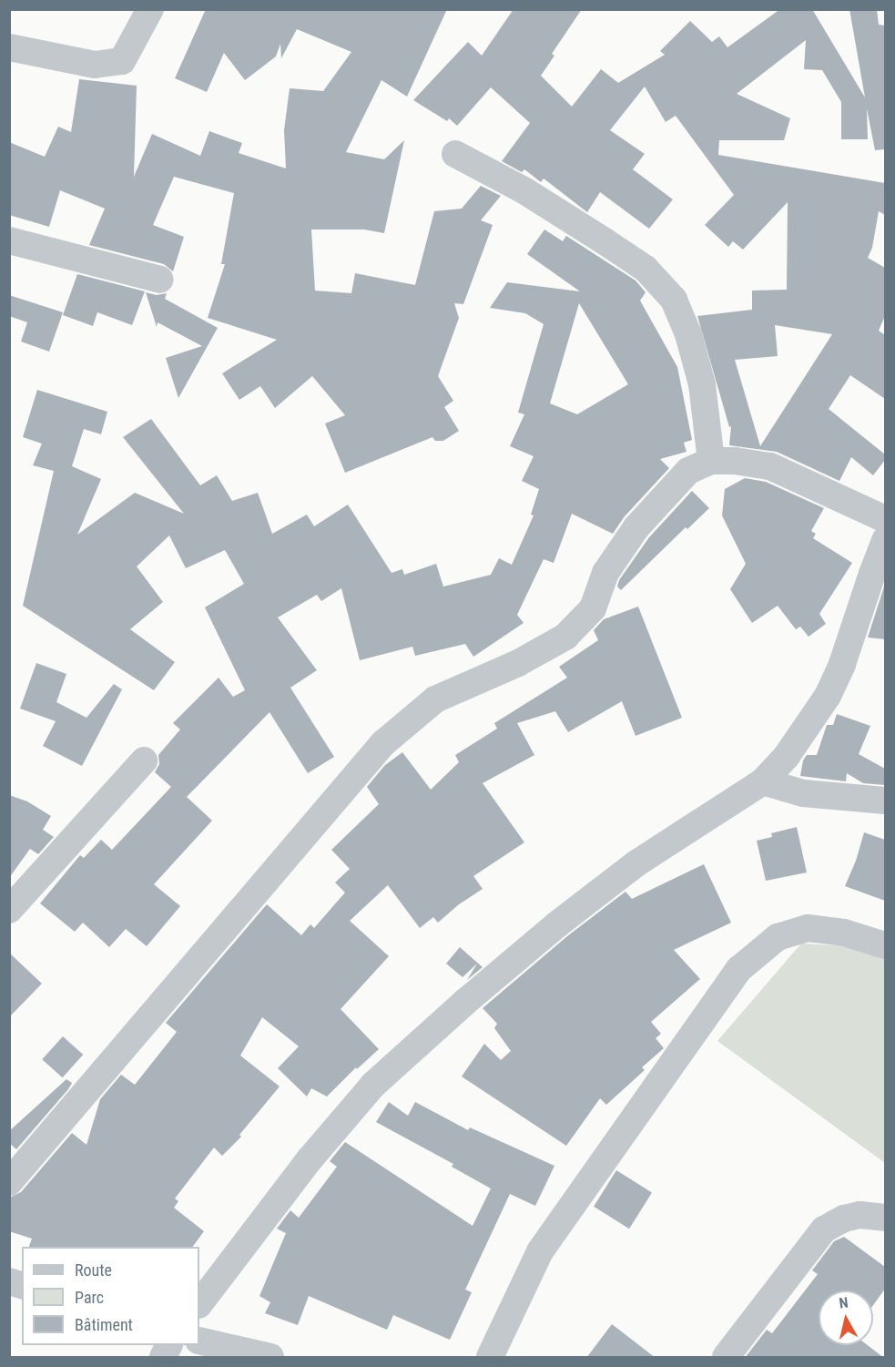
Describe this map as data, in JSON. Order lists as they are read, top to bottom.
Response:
{
  "legend": ["Route", "Parc", "Bâtiment"],
  "north": "top"
}
